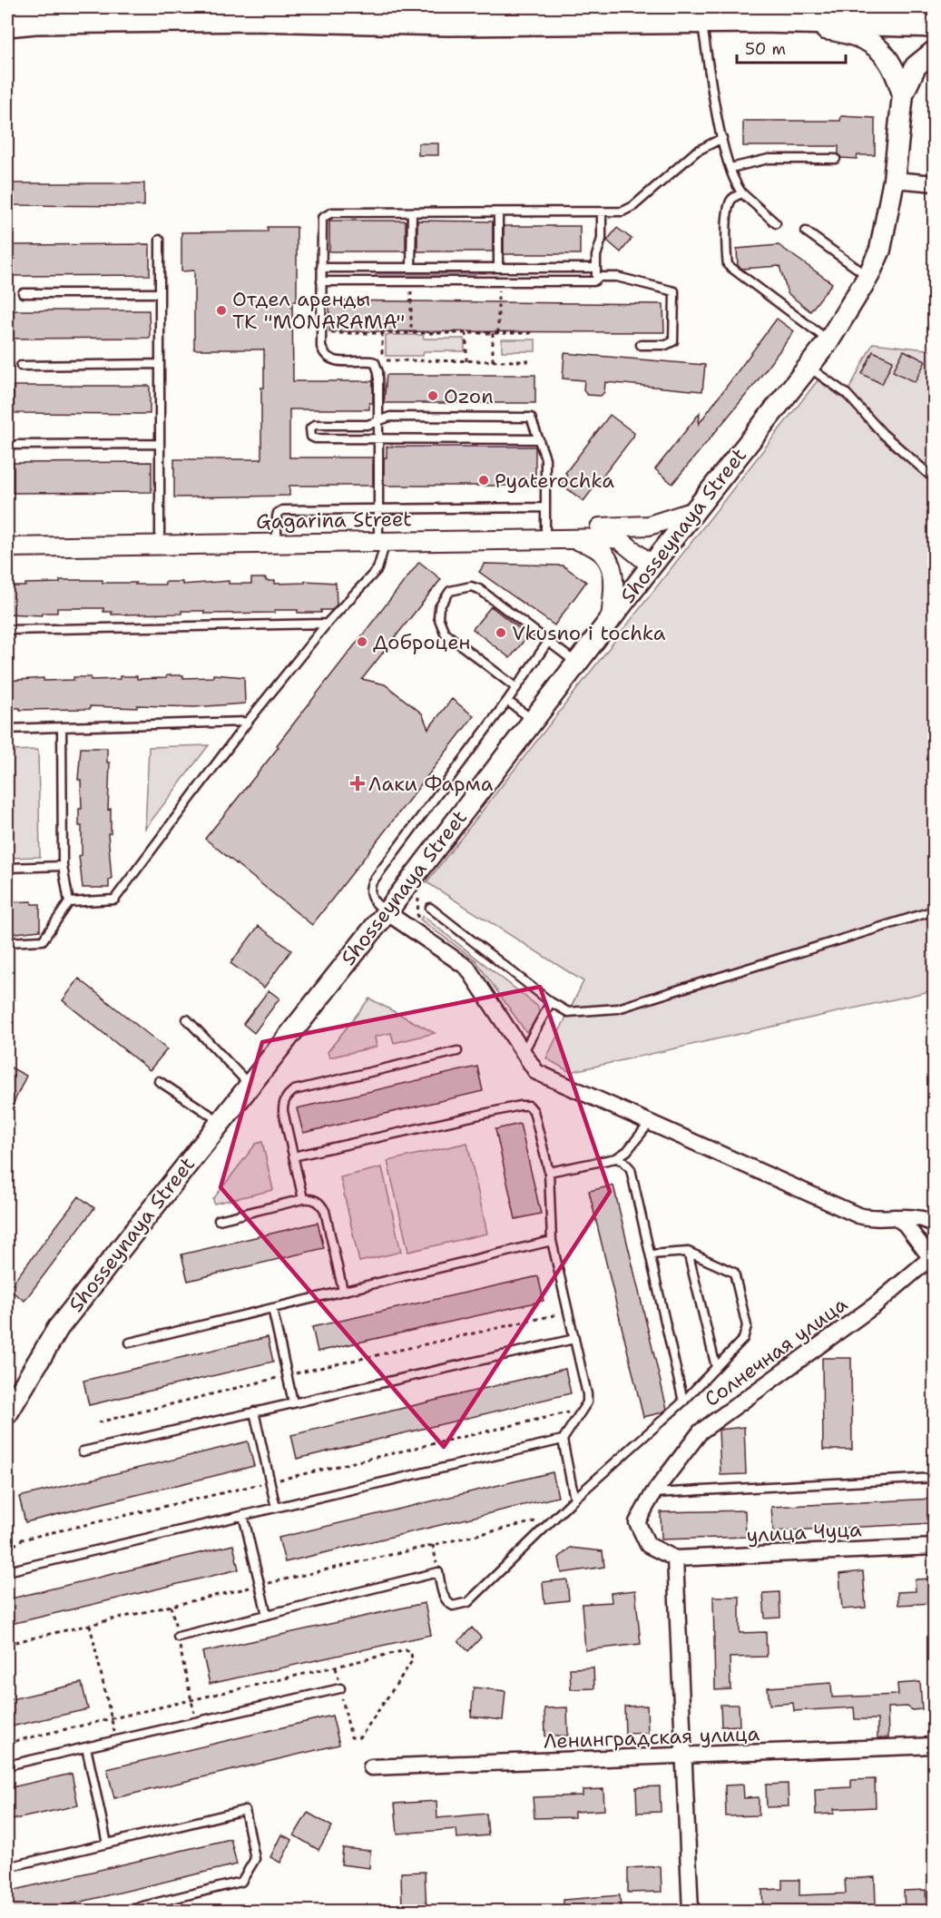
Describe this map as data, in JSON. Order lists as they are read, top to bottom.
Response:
{
  "streets": {
    "main road": ["Shosseynaya Street"],
    "street": [
      "Gagarina Street",
      "Солнечная улица",
      "улица Чуца",
      "Ленинградская улица"
    ]
  },
  "crossings": [
    ["Gagarina Street", "Shosseynaya Street"],
    ["Солнечная улица", "улица Чуца"]
  ],
  "places": {
    "other": [
      "Отдел аренды ТК \"MONARAMA\"",
      "Ozon",
      "Pyaterochka",
      "Vkusno i tochka",
      "Доброцен"
    ],
    "health": ["Лаки Фарма"]
  },
  "scale_bar": "50 m"
}
